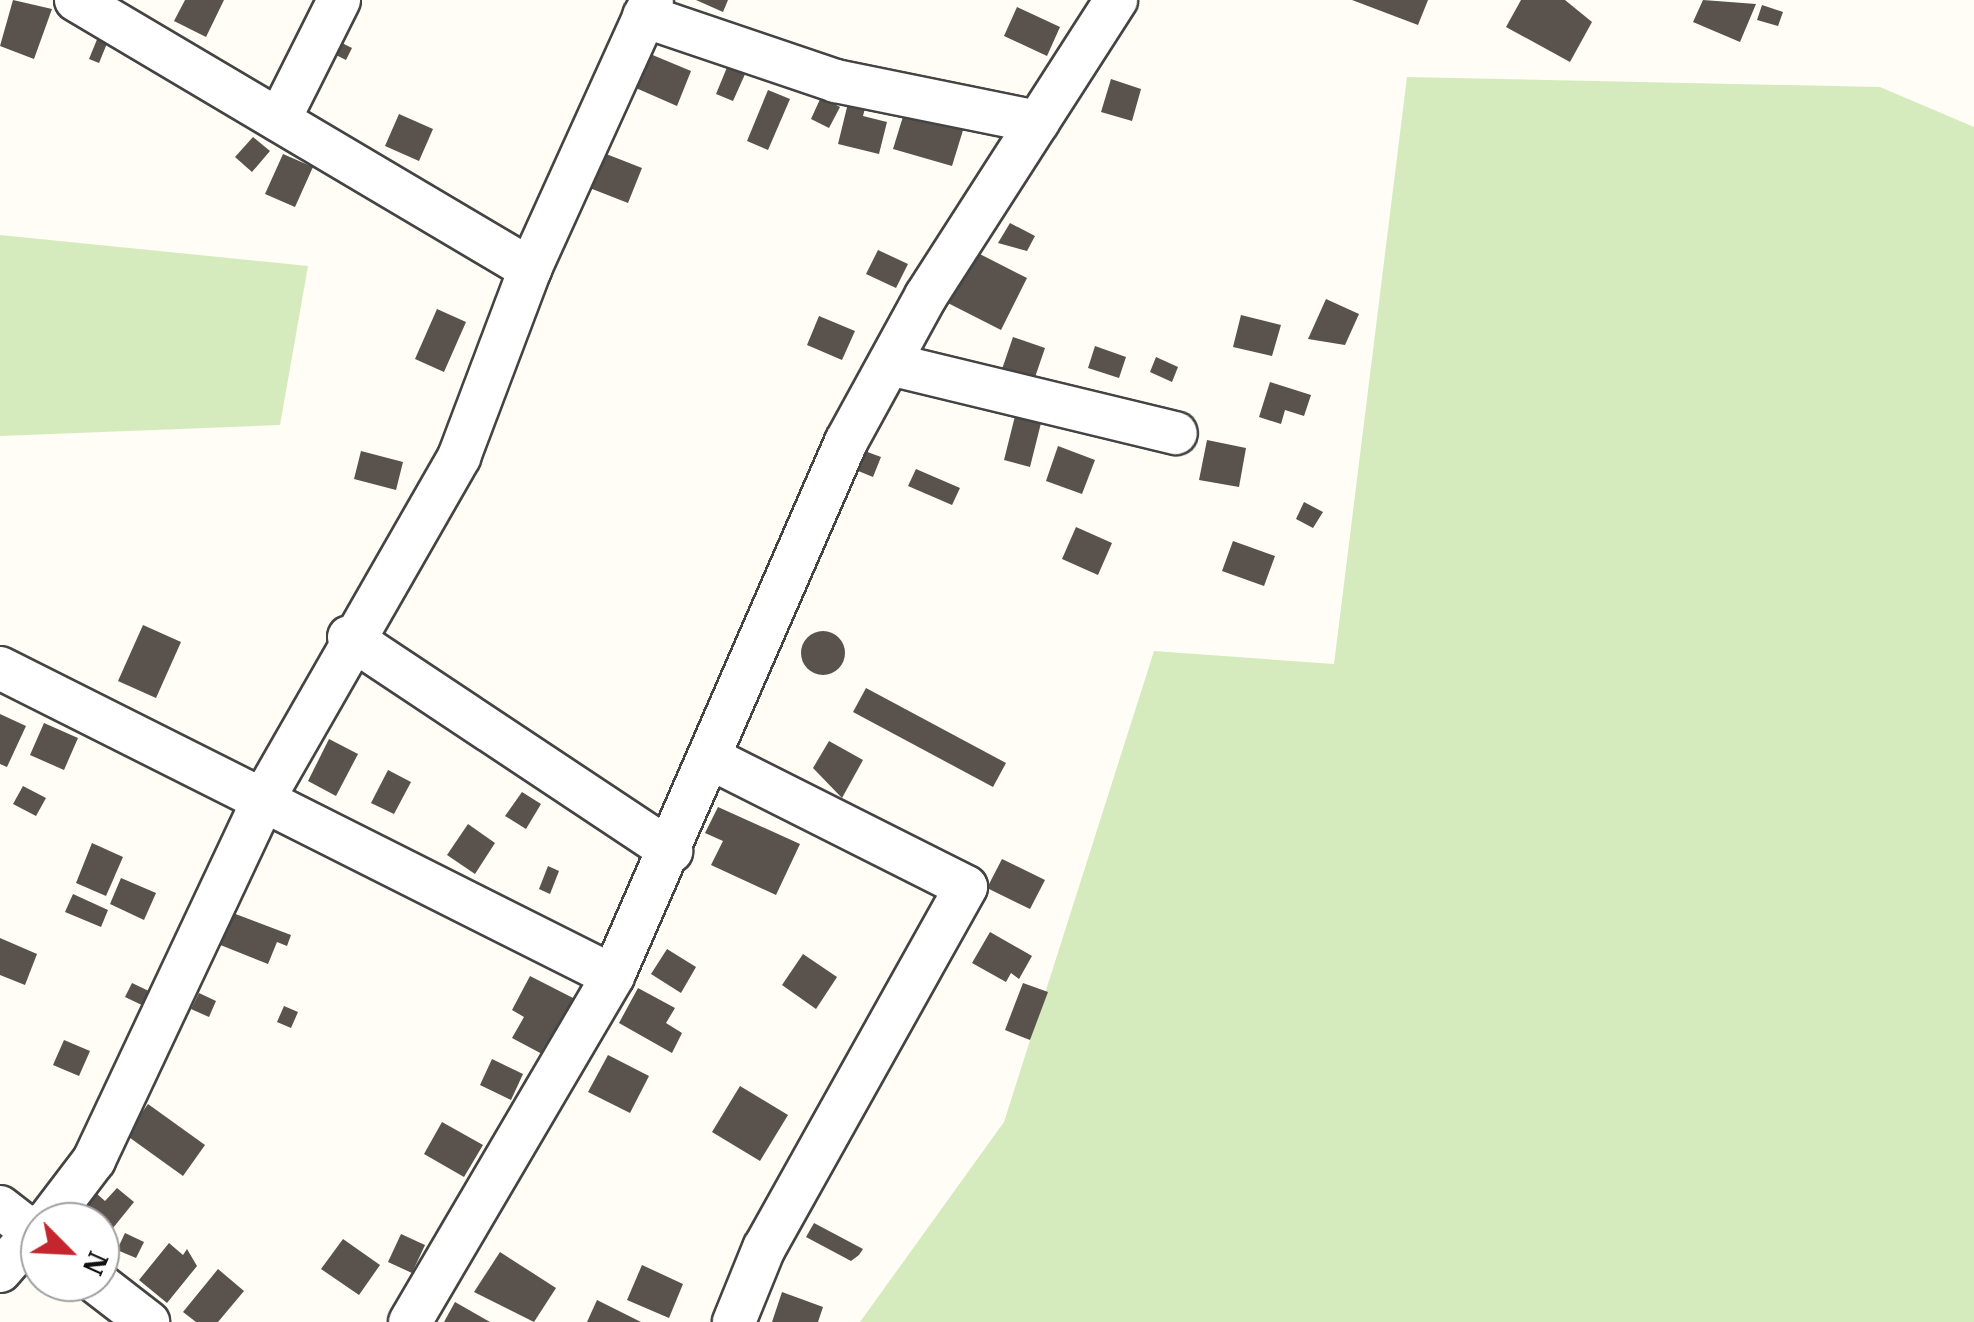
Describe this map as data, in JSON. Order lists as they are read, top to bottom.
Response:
{
  "north": "bottom right"
}
